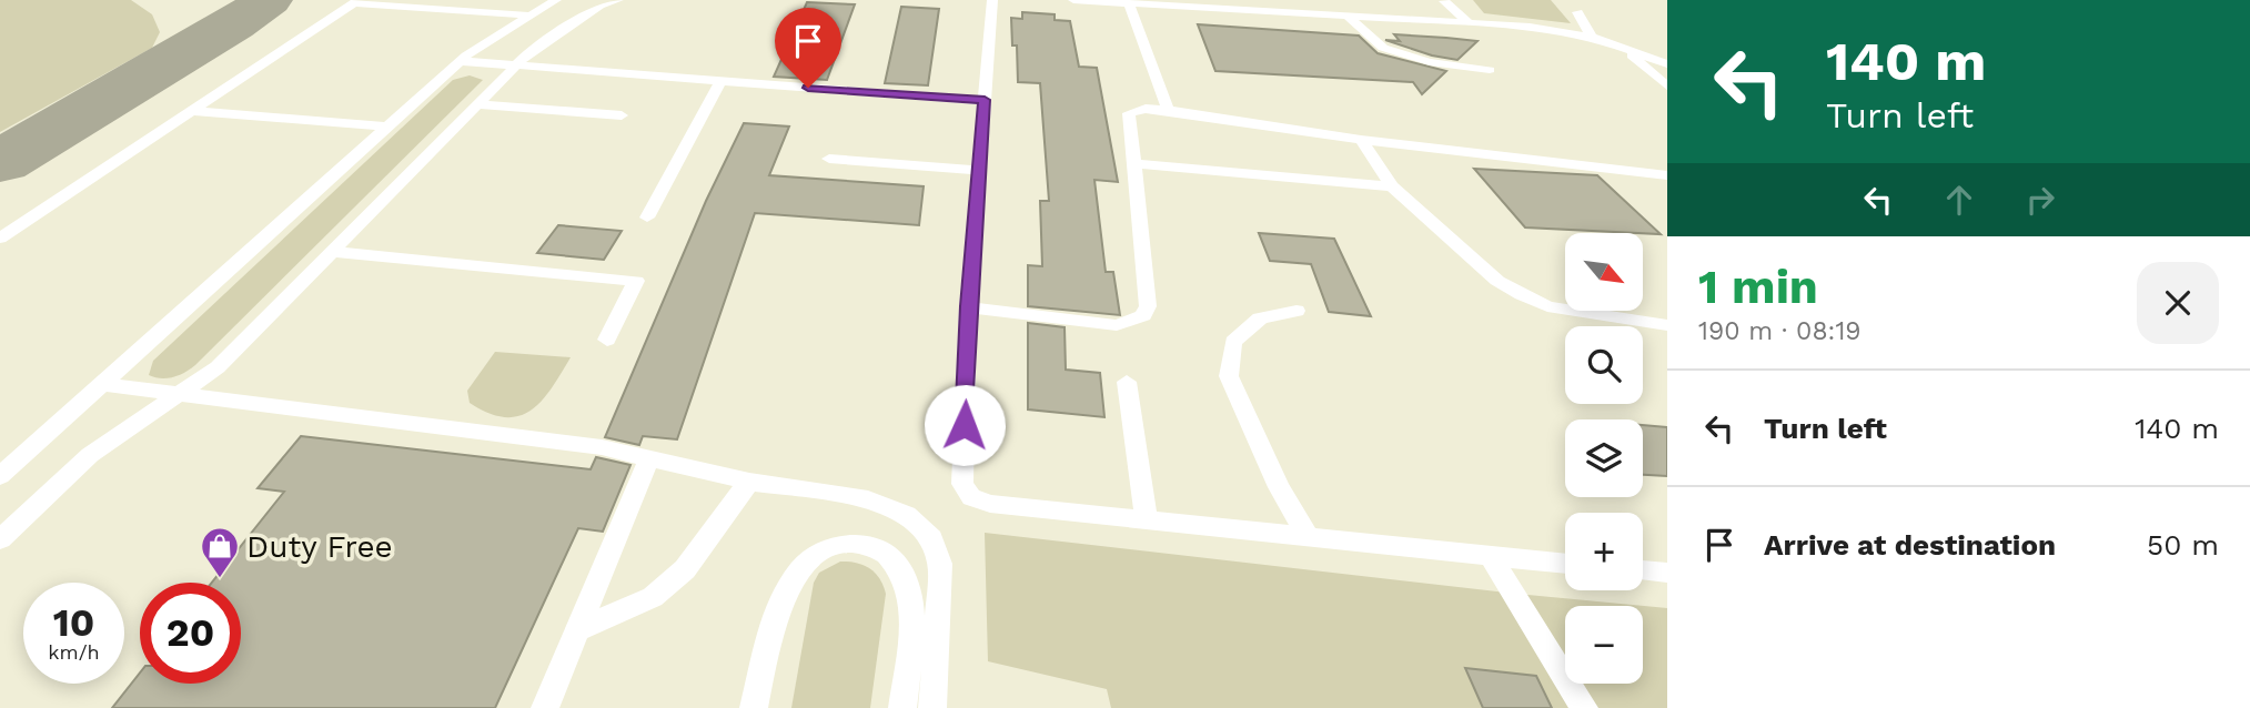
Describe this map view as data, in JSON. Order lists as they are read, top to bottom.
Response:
{
  "places": {
    "shop": ["Duty Free"]
  },
  "north": "bottom right",
  "page": {
    "turn": ["140 m", "Turn left"],
    "map_buttons": ["+", "−"],
    "heading": ["1 min", "190 m · 08:19"],
    "list": [
      {
        "name": "Turn left",
        "value": "140 m"
      },
      {
        "name": "Arrive at destination",
        "value": "50 m"
      }
    ],
    "speed": "10 km/h",
    "limit": "20"
  }
}
